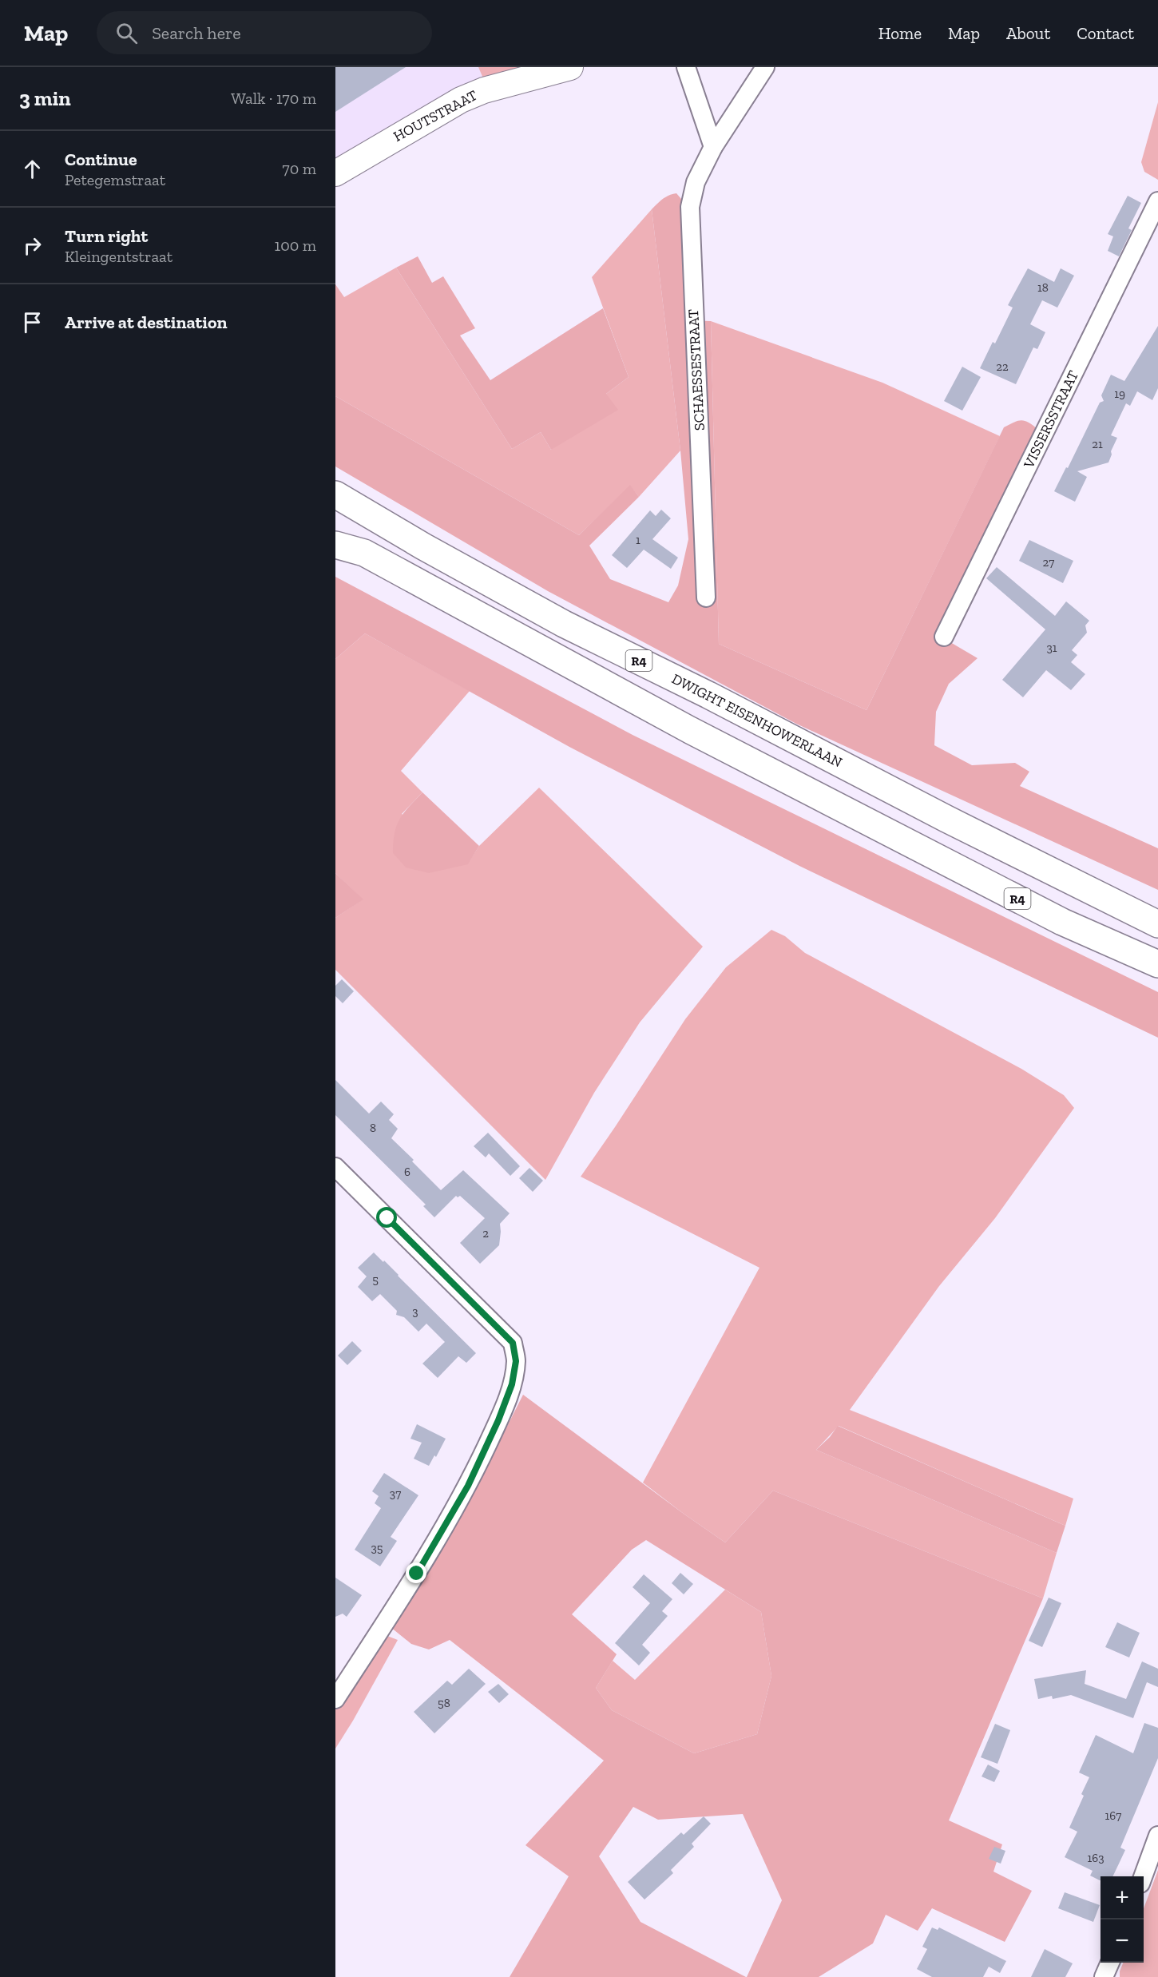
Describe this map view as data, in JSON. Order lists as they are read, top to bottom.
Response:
{
  "streets": {
    "highway": ["R4", "DWIGHT EISENHOWERLAAN"],
    "street": ["HOUTSTRAAT", "SCHAESSESTRAAT", "VISSERSSTRAAT"]
  },
  "house_numbers": [
    "18",
    "22",
    "19",
    "21",
    "1",
    "27",
    "31",
    "8",
    "6",
    "2",
    "5",
    "3",
    "37",
    "35",
    "58",
    "167",
    "163"
  ],
  "page": {
    "header": "Map",
    "search": "Search here",
    "nav": [
      "Home",
      "Map",
      "About",
      "Contact"
    ],
    "heading": ["3 min", "Walk · 170 m"],
    "list": [
      ["Continue", "Petegemstraat", "70 m"],
      ["Turn right", "Kleingentstraat", "100 m"],
      "Arrive at destination"
    ],
    "map_buttons": ["+", "−"]
  }
}
